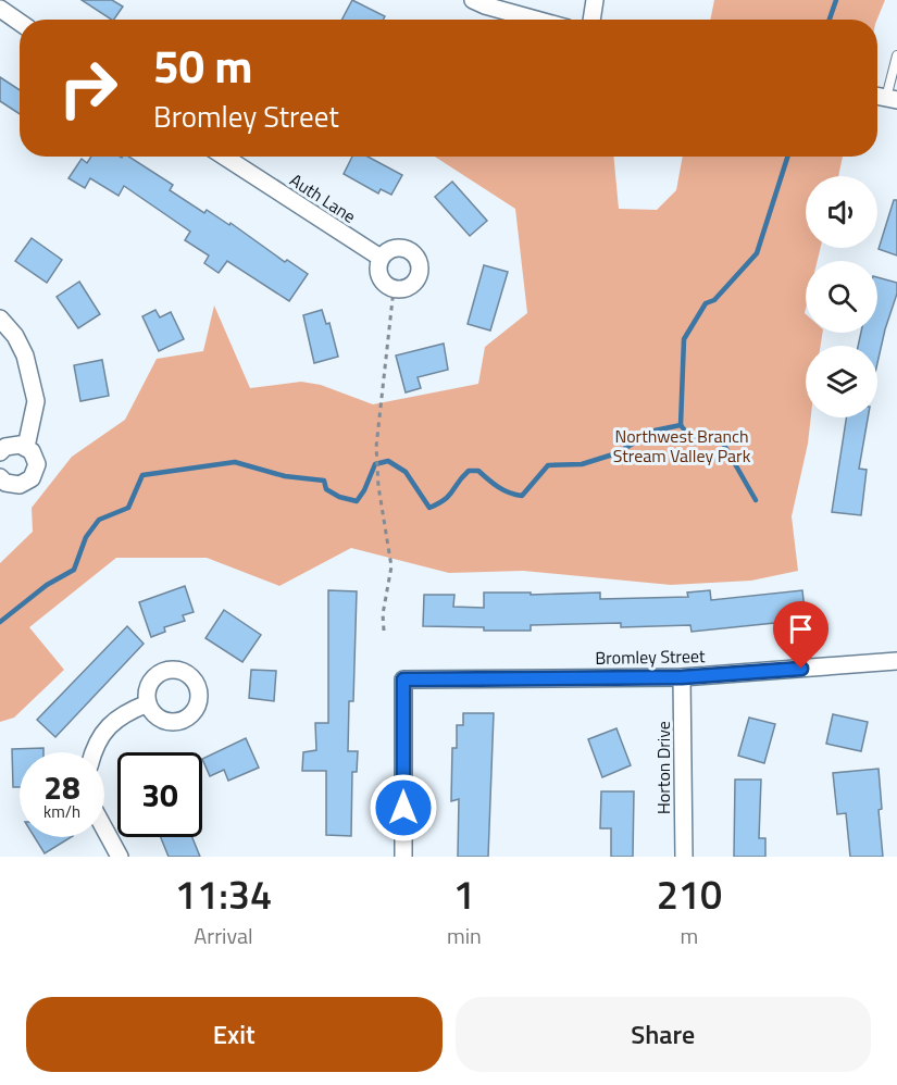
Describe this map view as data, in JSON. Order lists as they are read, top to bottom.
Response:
{
  "streets": {
    "street": ["Auth Lane", "Bromley Street", "Horton Drive"]
  },
  "crossings": [
    ["Bromley Street", "Horton Drive"]
  ],
  "parks": ["Northwest Branch Stream Valley Park"],
  "page": {
    "turn": ["50 m", "Bromley Street"],
    "speed": "28 km/h",
    "limit": "30",
    "eta": [
      "11:34",
      "Arrival",
      "1",
      "min",
      "210",
      "m"
    ],
    "buttons": ["Exit", "Share"]
  }
}
